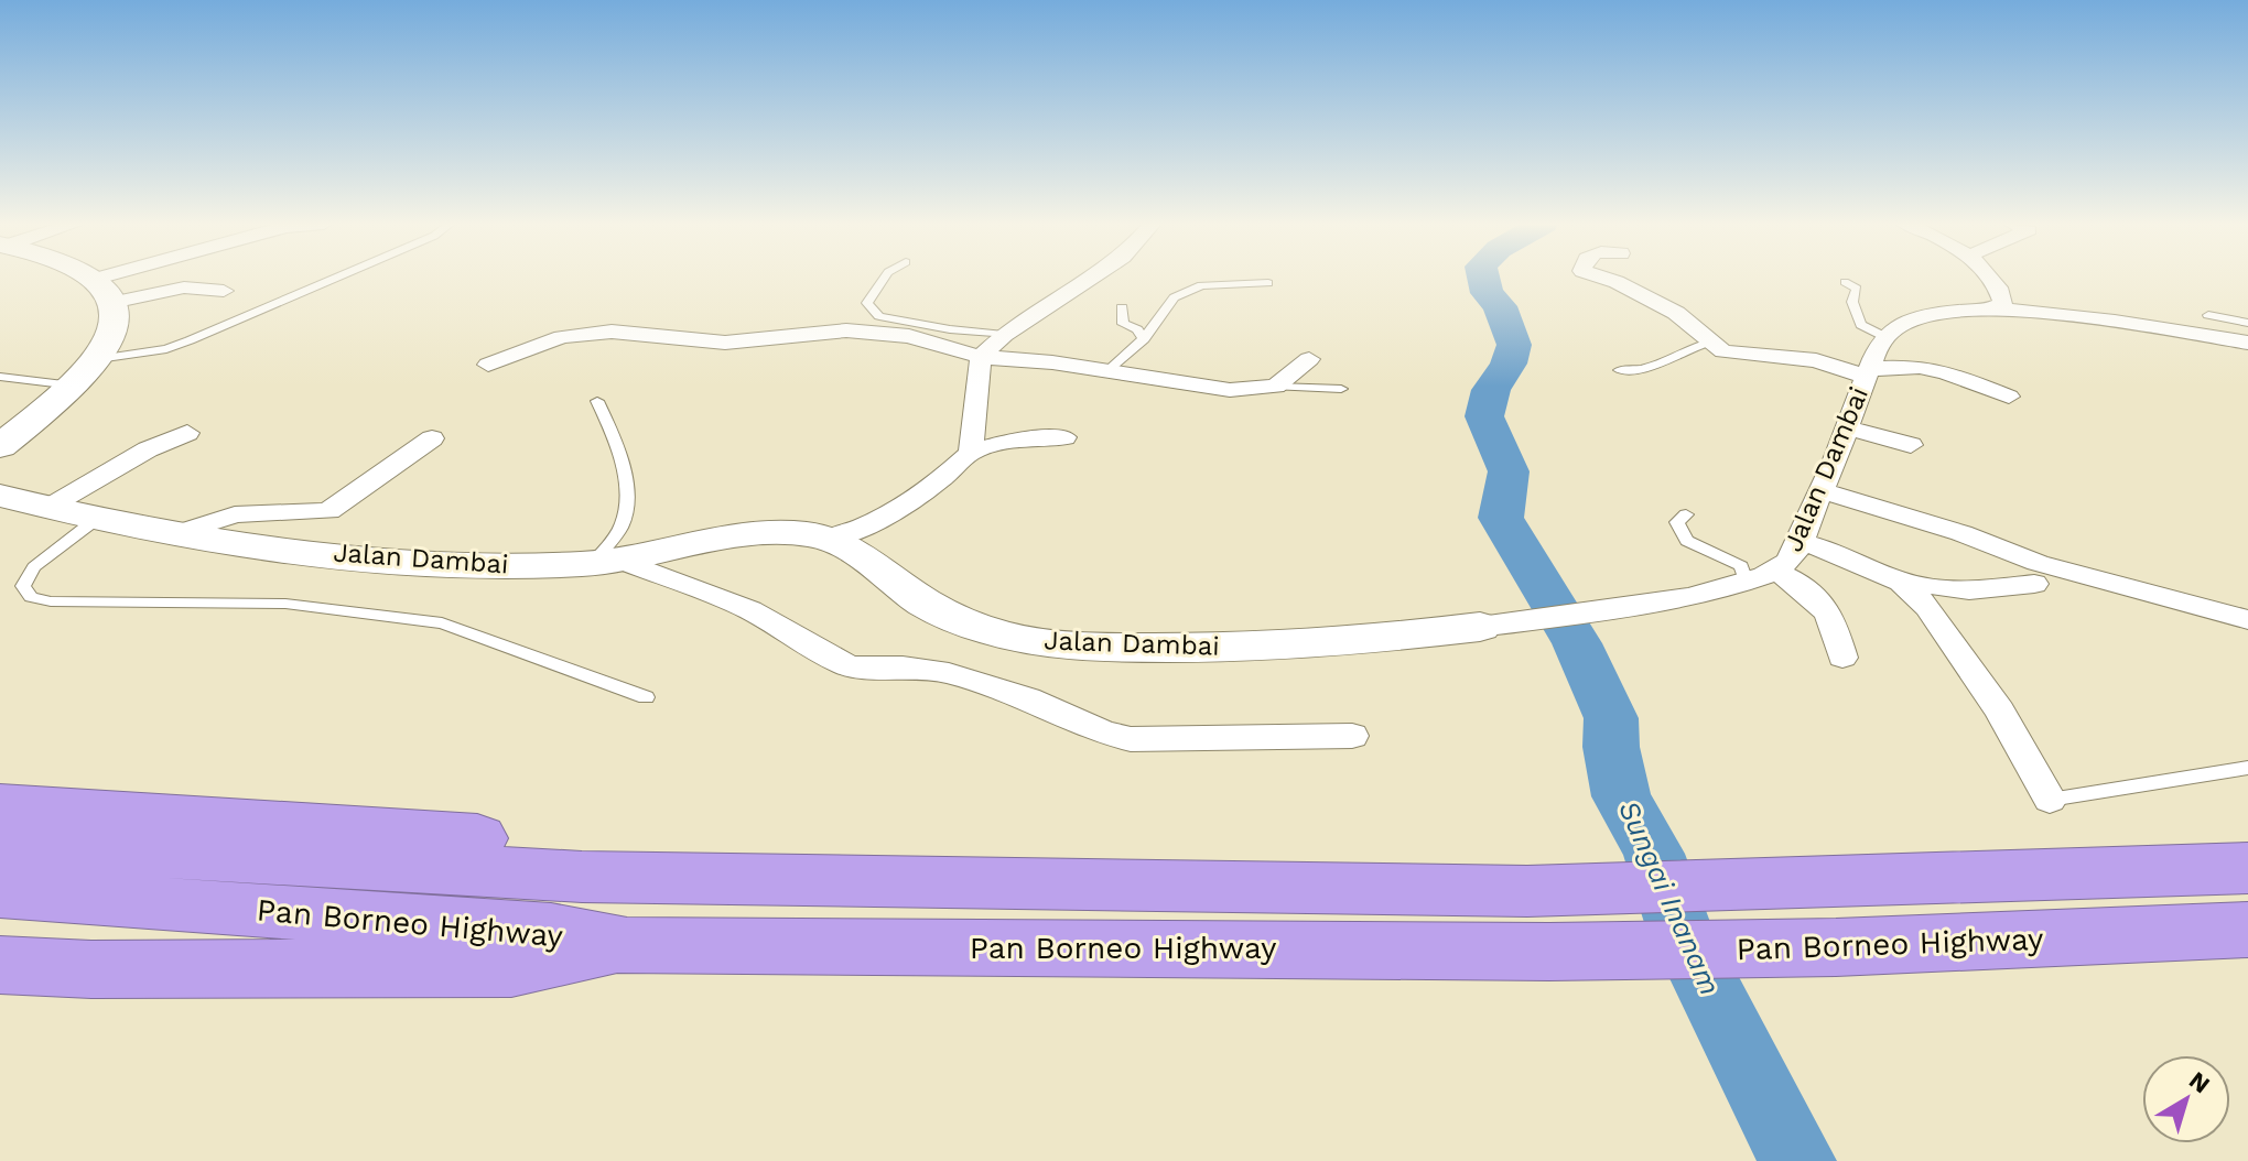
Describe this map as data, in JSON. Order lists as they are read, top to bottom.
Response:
{
  "streets": {
    "highway": ["Pan Borneo Highway"],
    "street": ["Jalan Dambai"]
  },
  "water": ["Sungai Inanam"],
  "north": "top right"
}
